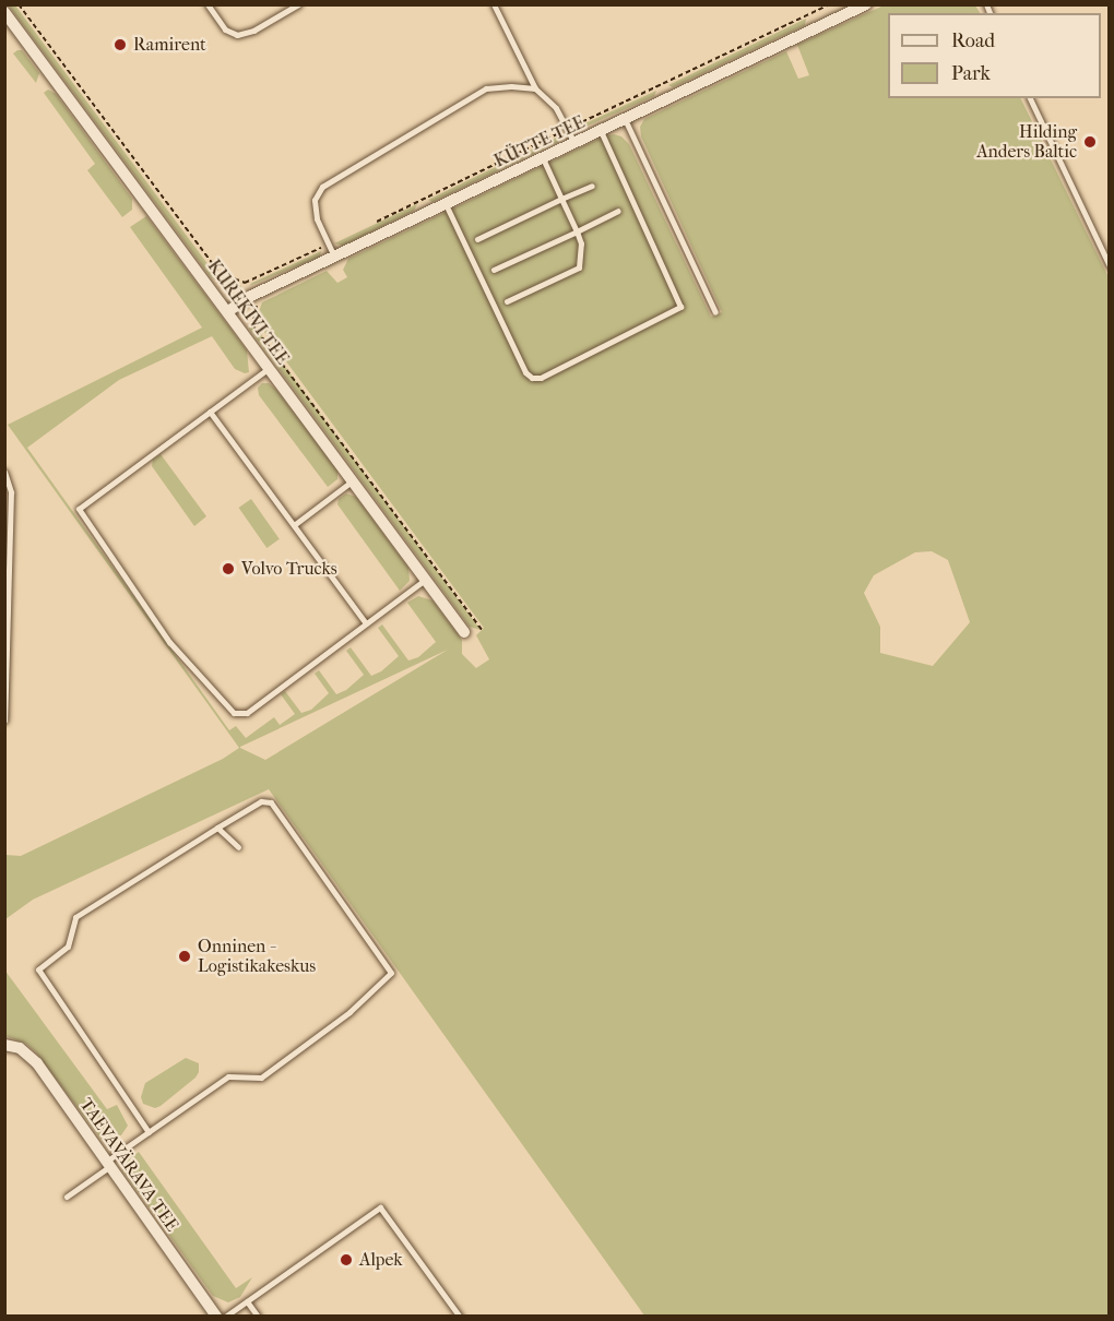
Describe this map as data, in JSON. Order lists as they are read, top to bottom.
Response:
{
  "streets": {
    "street": ["KÜTTE TEE", "KUREKIVI TEE", "TAEVAVÄRAVA TEE"]
  },
  "crossings": [
    ["KÜTTE TEE", "KUREKIVI TEE"]
  ],
  "places": [
    "Ramirent",
    "Hilding Anders Baltic",
    "Volvo Trucks",
    "Onninen - Logistikakeskus",
    "Alpek"
  ],
  "legend": ["Road", "Park"]
}
